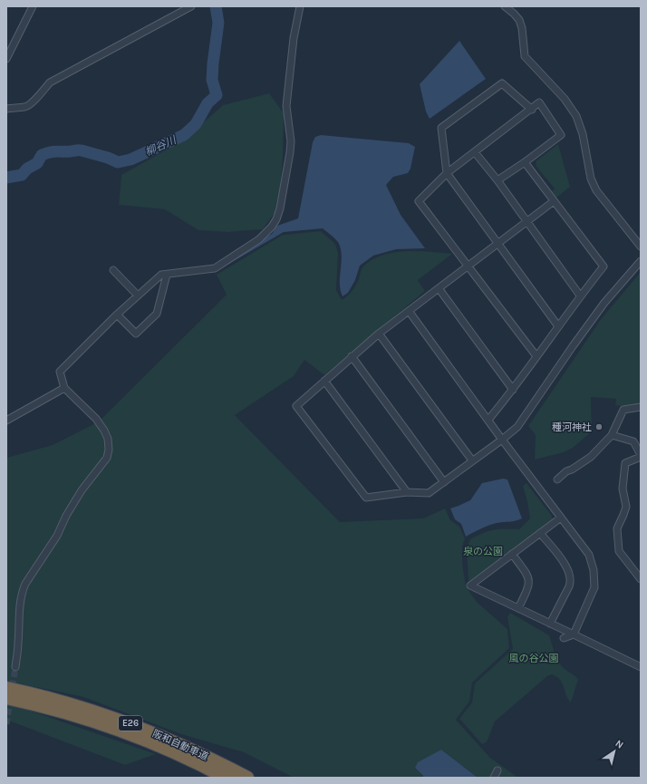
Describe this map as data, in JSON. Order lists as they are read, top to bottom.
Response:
{
  "streets": {
    "highway": ["E26", "阪和自動車道"]
  },
  "water": ["柳谷川"],
  "parks": ["泉の公園", "風の谷公園"],
  "places": ["種河神社"],
  "north": "top right"
}
